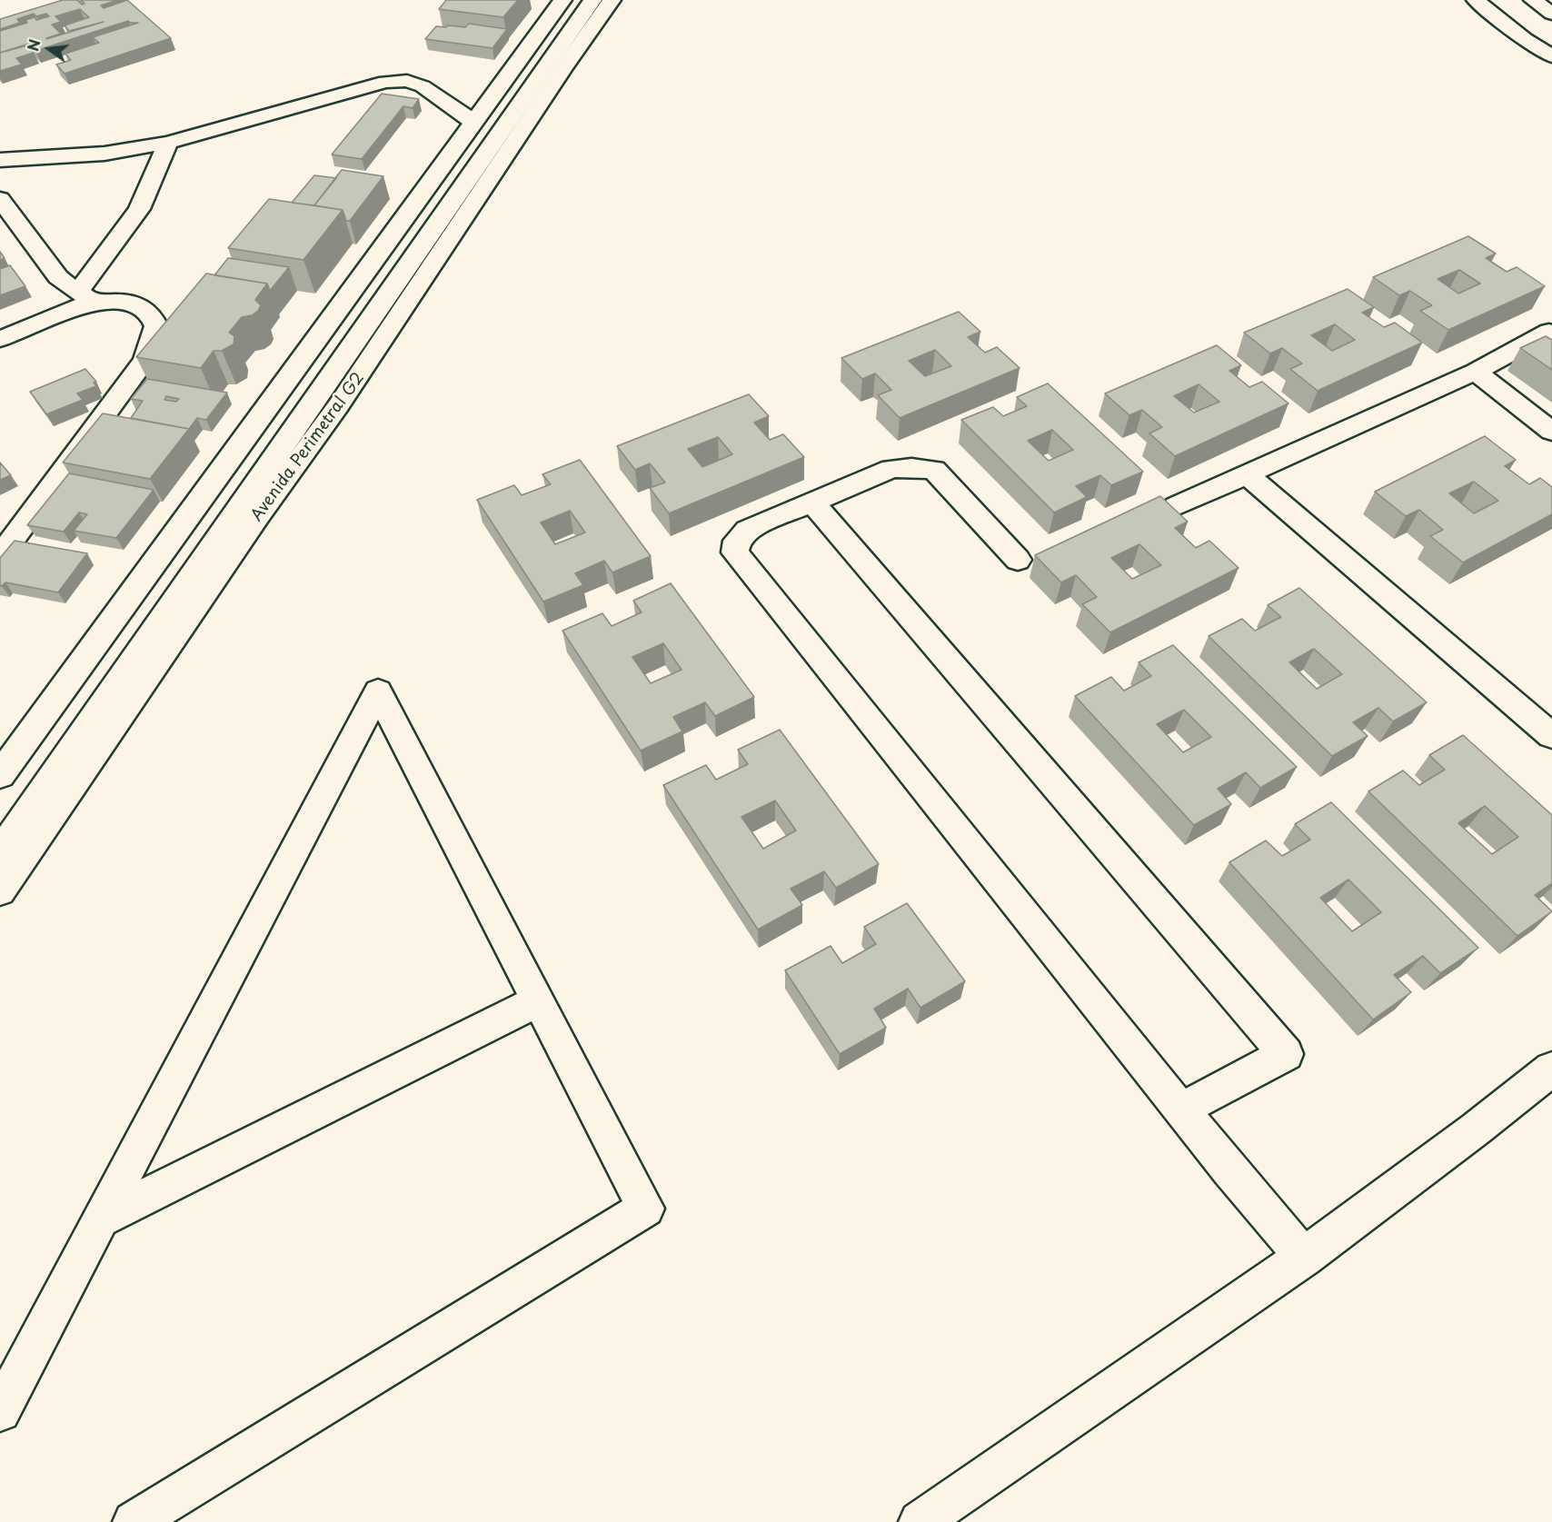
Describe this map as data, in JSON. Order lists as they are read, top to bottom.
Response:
{
  "streets": {
    "street": ["Avenida Perimetral G2"]
  },
  "north": "left"
}
